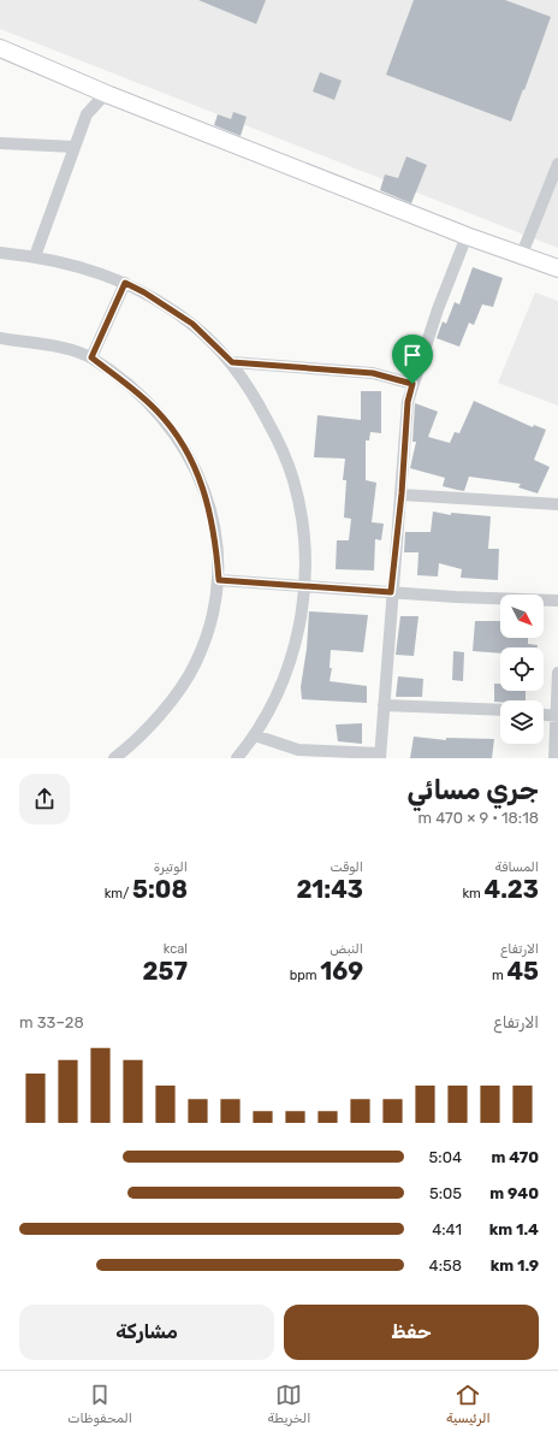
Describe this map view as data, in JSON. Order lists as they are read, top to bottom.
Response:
{
  "north": "bottom right",
  "page": {
    "heading": ["جري مسائي", "18:18 · 9 × 470 m"],
    "stats": [
      ["المسافة", "4.23 km"],
      ["الوقت", "21:43"],
      ["الوتيرة", "5:08 /km"],
      ["الارتفاع", "45 m"],
      ["النبض", "169 bpm"],
      ["kcal", "257"]
    ],
    "chart": ["الارتفاع", "28–33 m"],
    "list": [
      {
        "name": "470 m",
        "note": "5:04"
      },
      {
        "name": "940 m",
        "note": "5:05"
      },
      {
        "name": "1.4 km",
        "note": "4:41"
      },
      {
        "name": "1.9 km",
        "note": "4:58"
      }
    ],
    "buttons": ["حفظ", "مشاركة"],
    "tabs": ["الرئيسية", "الخريطة", "المحفوظات"]
  }
}
